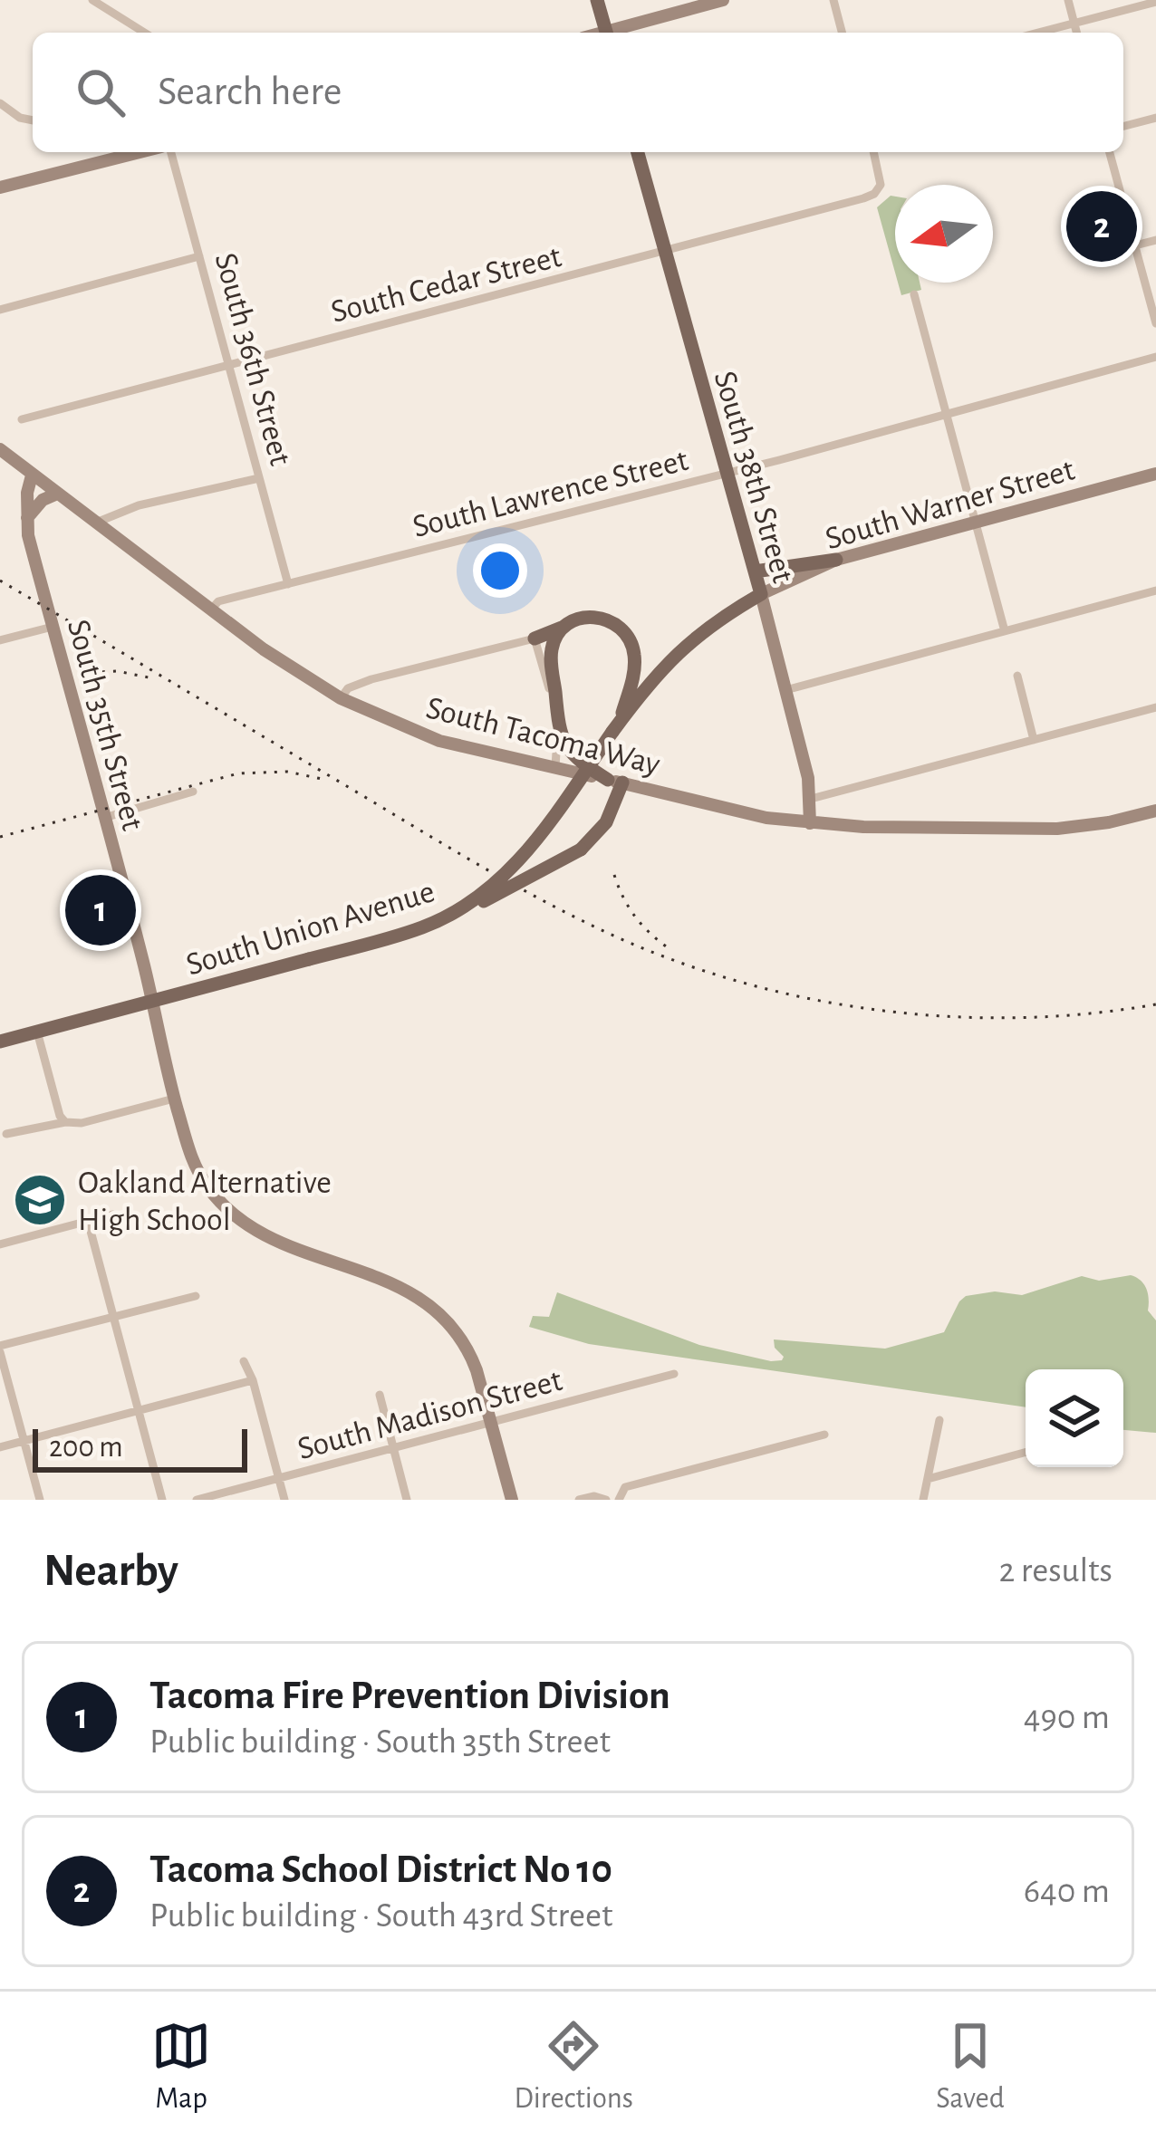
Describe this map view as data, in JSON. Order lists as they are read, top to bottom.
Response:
{
  "streets": {
    "main road": ["South 38th Street", "South Union Avenue"],
    "street": [
      "South Cedar Street",
      "South 36th Street",
      "South Lawrence Street",
      "South Warner Street",
      "South 35th Street",
      "South Tacoma Way",
      "South Madison Street"
    ]
  },
  "crossings": [
    ["South Cedar Street", "South 36th Street"],
    ["South Cedar Street", "South 38th Street"],
    ["South 36th Street", "South Lawrence Street"],
    ["South 38th Street", "South Lawrence Street"],
    ["South 38th Street", "South Warner Street"],
    ["South 38th Street", "South Tacoma Way"],
    ["South 38th Street", "South Union Avenue"],
    ["South Lawrence Street", "South Tacoma Way"],
    ["South Warner Street", "South Union Avenue"],
    ["South 35th Street", "South Tacoma Way"],
    ["South 35th Street", "South Union Avenue"],
    ["South 35th Street", "South Madison Street"]
  ],
  "places": {
    "school or university": ["Oakland Alternative High School"]
  },
  "scale_bar": "200 m",
  "north": "left",
  "page": {
    "search": "Search here",
    "pins": ["2", "1"],
    "scale": "200 m",
    "heading": ["Nearby", "2 results"],
    "list": [
      {
        "mark": "1",
        "name": "Tacoma Fire Prevention Division",
        "note": "Public building · South 35th Street",
        "value": "490 m"
      },
      {
        "mark": "2",
        "name": "Tacoma School District No 10",
        "note": "Public building · South 43rd Street",
        "value": "640 m"
      }
    ],
    "nav": ["Map", "Directions", "Saved"]
  }
}
